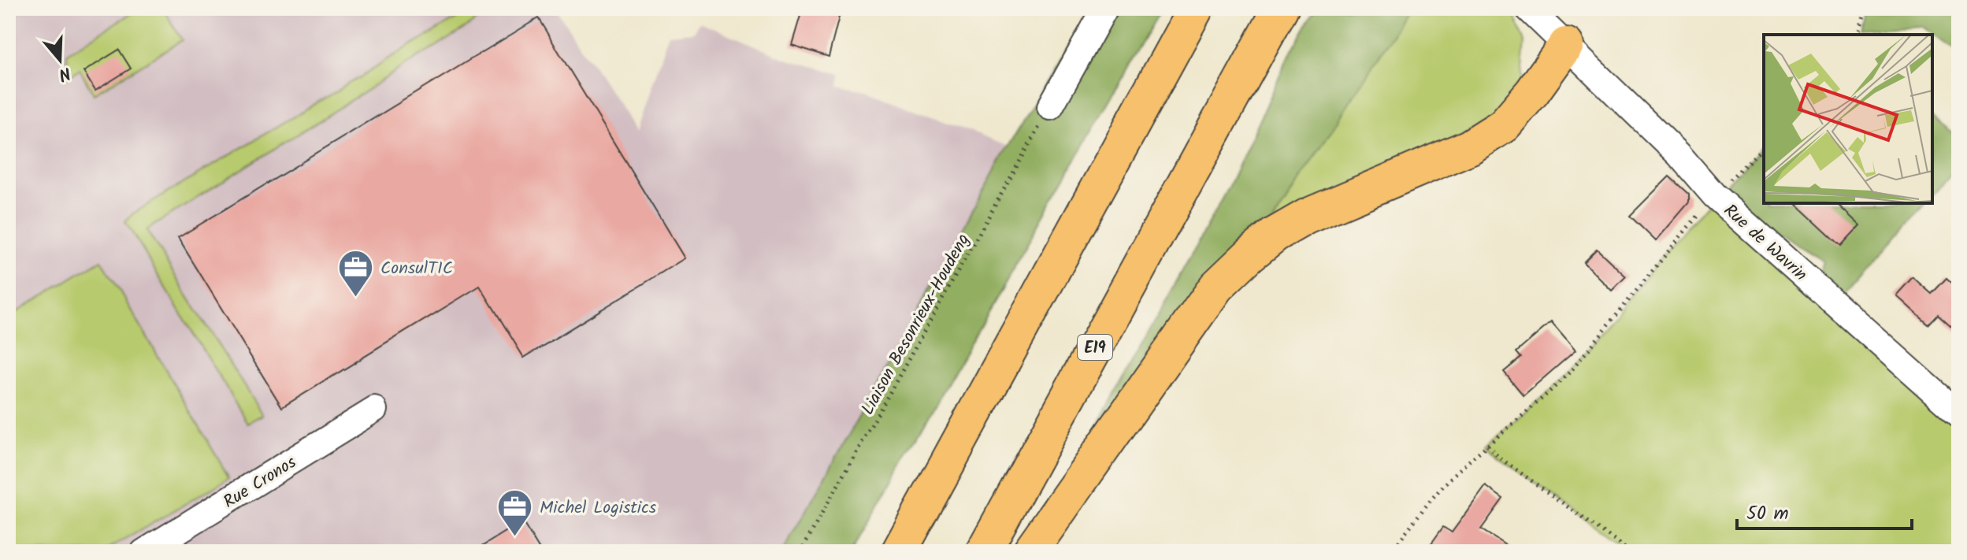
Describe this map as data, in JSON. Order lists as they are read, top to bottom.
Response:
{
  "streets": {
    "highway": ["E19"],
    "street": ["Rue de Wavrin", "Rue Cronos"],
    "path": ["Liaison Besonrieux-Houdeng"]
  },
  "places": {
    "office": ["ConsulTIC", "Michel Logistics"]
  },
  "scale_bar": "50 m",
  "north": "bottom"
}
